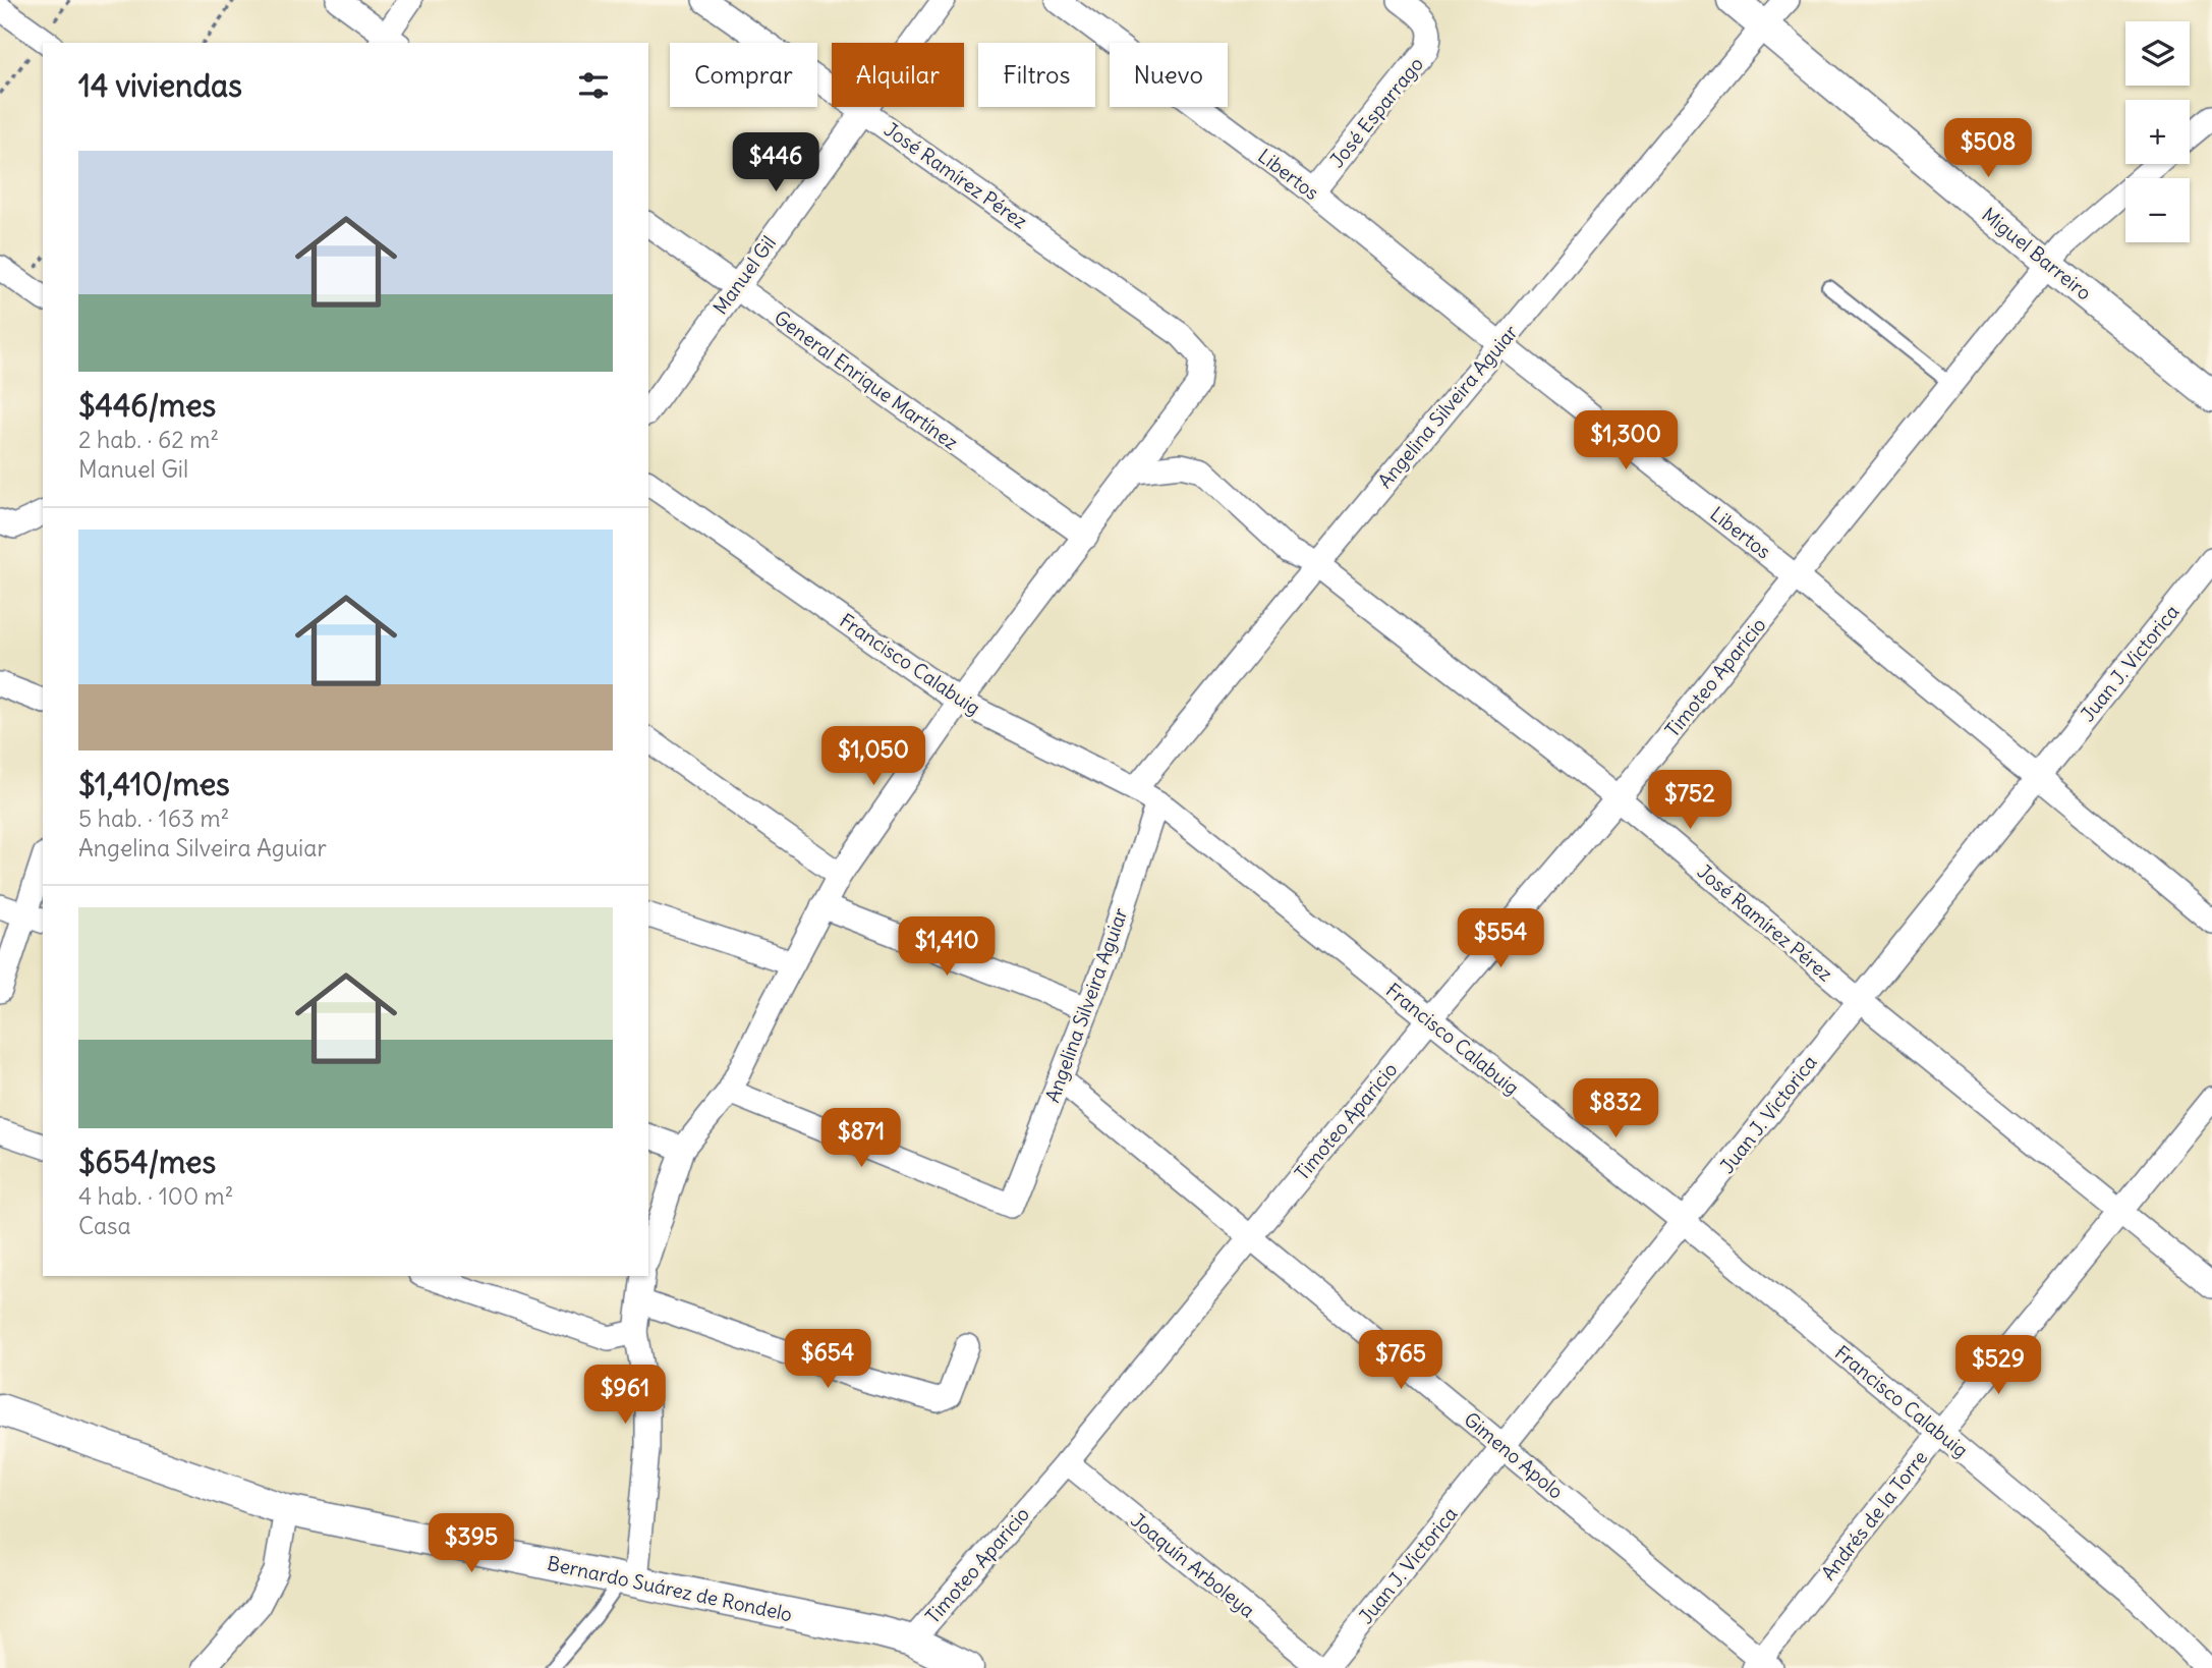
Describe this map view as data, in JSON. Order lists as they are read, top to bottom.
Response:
{
  "streets": {
    "street": [
      "José Esparrago",
      "Libertos",
      "José Ramírez Pérez",
      "Miguel Barreiro",
      "Manuel Gil",
      "General Enrique Martínez",
      "Angelina Silveira Aguiar",
      "Juan J. Victorica",
      "Francisco Calabuig",
      "Timoteo Aparicio",
      "Gimeno Apolo",
      "Andrés de la Torre",
      "Joaquín Arboleya",
      "Bernardo Suárez de Rondelo"
    ]
  },
  "crossings": [
    ["José Esparrago", "Libertos"],
    ["Libertos", "Angelina Silveira Aguiar"],
    ["Libertos", "Juan J. Victorica"],
    ["Libertos", "Timoteo Aparicio"],
    ["José Ramírez Pérez", "Manuel Gil"],
    ["José Ramírez Pérez", "Angelina Silveira Aguiar"],
    ["José Ramírez Pérez", "Juan J. Victorica"],
    ["José Ramírez Pérez", "Timoteo Aparicio"],
    ["José Ramírez Pérez", "Andrés de la Torre"],
    ["Miguel Barreiro", "Angelina Silveira Aguiar"],
    ["Miguel Barreiro", "Timoteo Aparicio"],
    ["Manuel Gil", "General Enrique Martínez"],
    ["Angelina Silveira Aguiar", "Francisco Calabuig"],
    ["Angelina Silveira Aguiar", "Gimeno Apolo"],
    ["Juan J. Victorica", "Francisco Calabuig"],
    ["Juan J. Victorica", "Gimeno Apolo"],
    ["Francisco Calabuig", "Timoteo Aparicio"],
    ["Francisco Calabuig", "Andrés de la Torre"],
    ["Timoteo Aparicio", "Gimeno Apolo"],
    ["Timoteo Aparicio", "Joaquín Arboleya"],
    ["Timoteo Aparicio", "Bernardo Suárez de Rondelo"],
    ["Gimeno Apolo", "Andrés de la Torre"]
  ],
  "page": {
    "map_buttons": ["+", "−"],
    "chip": [
      "Comprar",
      "Alquilar",
      "Filtros",
      "Nuevo"
    ],
    "heading": "14 viviendas",
    "price": [
      "$508",
      "$446",
      "$1,300",
      "$1,050",
      "$752",
      "$554",
      "$1,410",
      "$832",
      "$871",
      "$654",
      "$765",
      "$529",
      "$961",
      "$395"
    ],
    "list": [
      {
        "name": "$446/mes",
        "note": "2 hab. · 62 m² · Manuel Gil"
      },
      {
        "name": "$1,410/mes",
        "note": "5 hab. · 163 m² · Angelina Silveira Aguiar"
      },
      {
        "name": "$654/mes",
        "note": "4 hab. · 100 m² · Casa"
      }
    ]
  }
}
